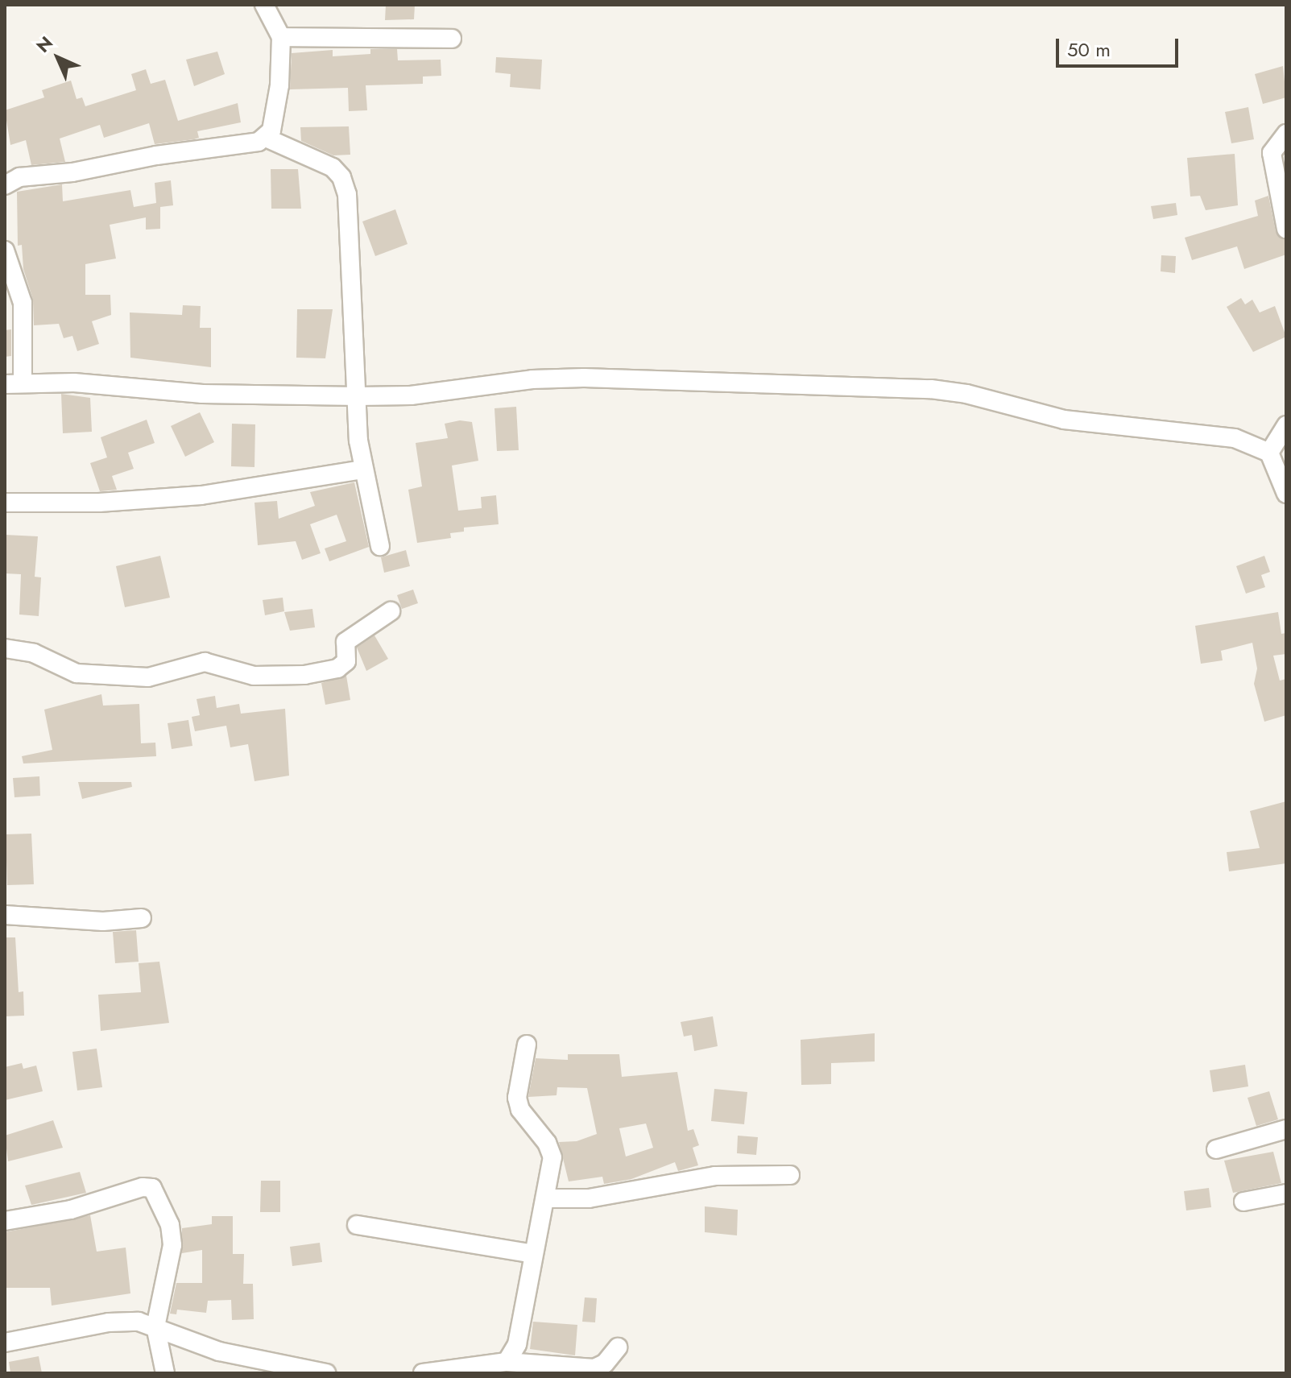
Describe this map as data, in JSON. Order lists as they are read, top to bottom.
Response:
{
  "scale_bar": "50 m",
  "north": "top left"
}
